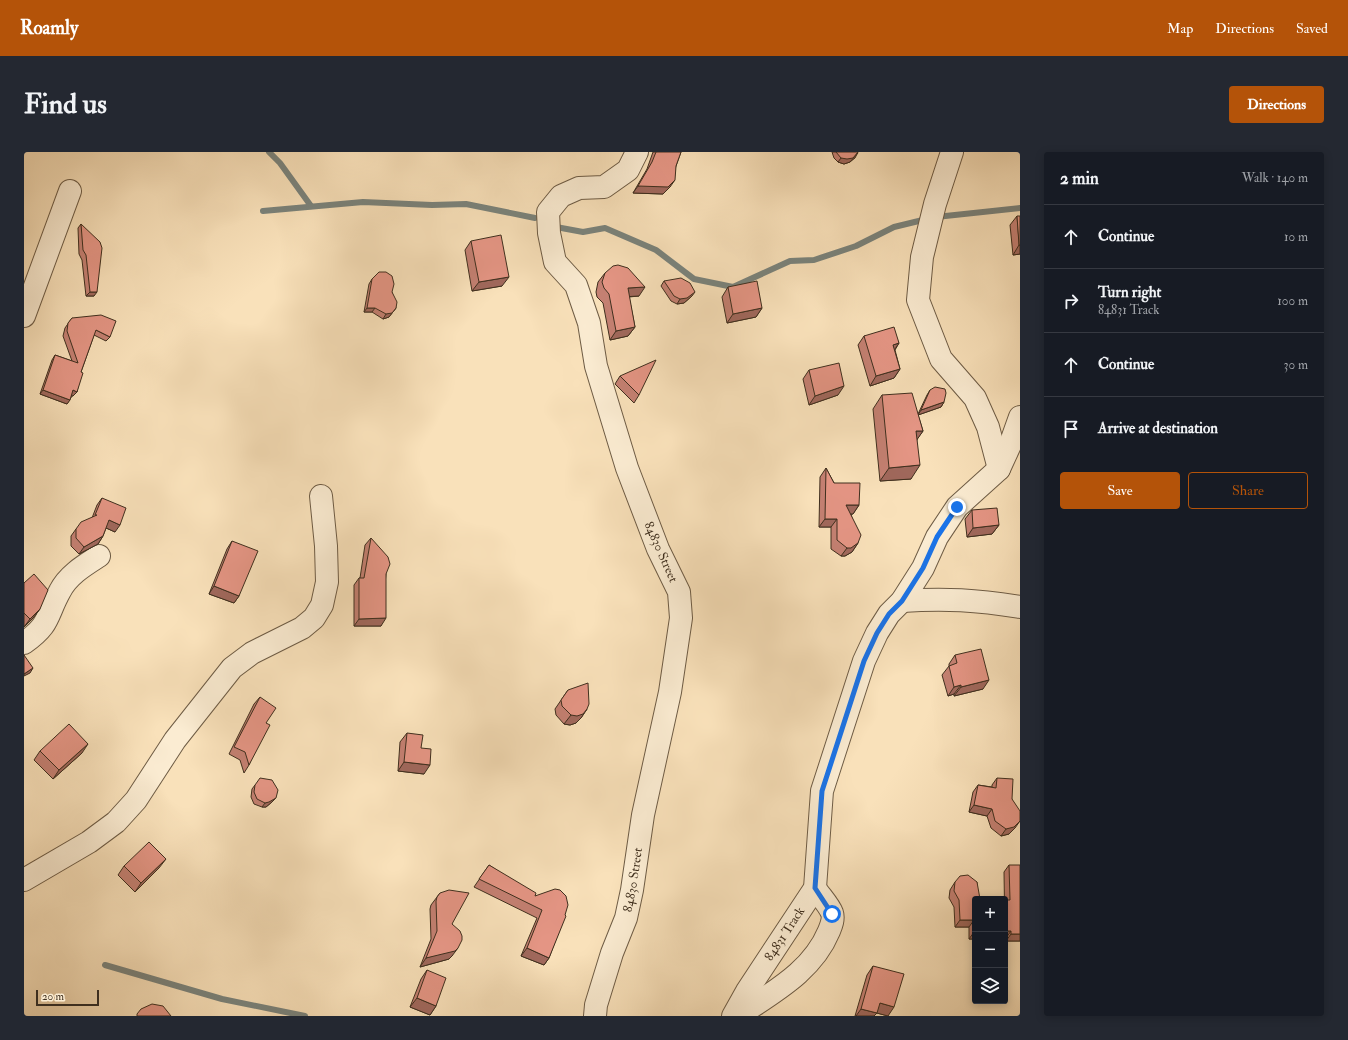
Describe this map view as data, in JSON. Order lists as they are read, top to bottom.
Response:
{
  "streets": {
    "street": ["84830 Street", "84831 Track"]
  },
  "scale_bar": "20 m",
  "page": {
    "header": "Roamly",
    "nav": ["Map", "Directions", "Saved"],
    "buttons": [
      "Directions",
      ["Save", "Share"]
    ],
    "title": "Find us",
    "heading": ["2 min", "Walk · 140 m"],
    "list": [
      ["Continue", "10 m"],
      ["Turn right", "84831 Track", "100 m"],
      ["Continue", "30 m"],
      "Arrive at destination"
    ],
    "map_buttons": ["+", "−"],
    "scale": "20 m"
  }
}
